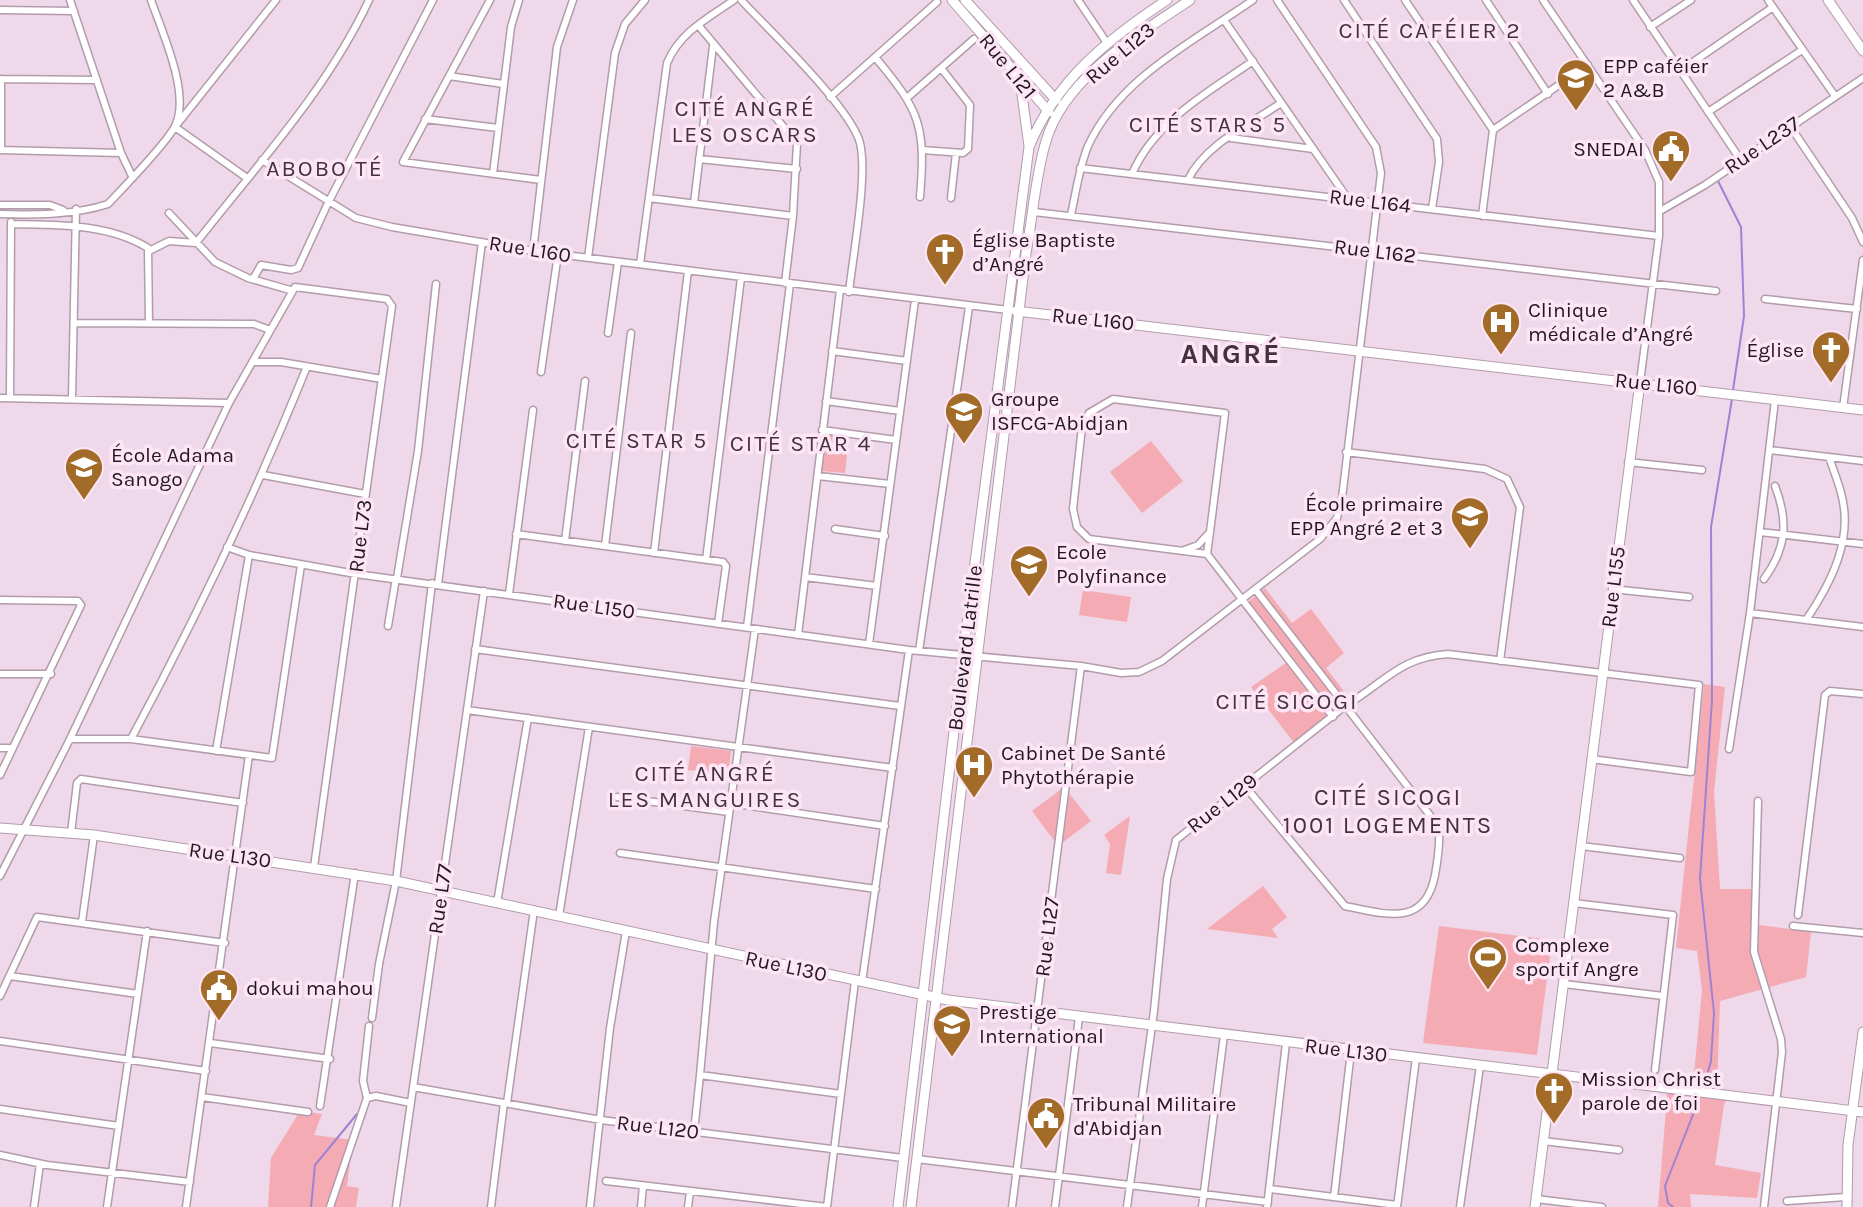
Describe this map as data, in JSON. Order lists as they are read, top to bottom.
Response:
{
  "streets": {
    "street": [
      "Rue L123",
      "Rue L121",
      "Rue L237",
      "Rue L164",
      "Rue L160",
      "Rue L162",
      "Rue L73",
      "Rue L155",
      "Rue L150",
      "Boulevard Latrille",
      "Rue L129",
      "Rue L130",
      "Rue L77",
      "Rue L127",
      "Rue L120"
    ]
  },
  "crossings": [
    ["Rue L123", "Rue L121"],
    ["Rue L123", "Boulevard Latrille"],
    ["Rue L121", "Boulevard Latrille"],
    ["Rue L237", "Rue L155"],
    ["Rue L164", "Rue L155"],
    ["Rue L164", "Rue L150"],
    ["Rue L160", "Rue L155"],
    ["Rue L160", "Rue L150"],
    ["Rue L160", "Boulevard Latrille"],
    ["Rue L162", "Rue L155"],
    ["Rue L162", "Rue L150"],
    ["Rue L162", "Boulevard Latrille"],
    ["Rue L73", "Rue L150"],
    ["Rue L73", "Rue L130"],
    ["Rue L155", "Rue L129"],
    ["Rue L155", "Rue L130"],
    ["Rue L150", "Boulevard Latrille"],
    ["Rue L150", "Rue L77"],
    ["Rue L150", "Rue L127"],
    ["Boulevard Latrille", "Rue L130"],
    ["Boulevard Latrille", "Rue L120"],
    ["Rue L129", "Rue L130"],
    ["Rue L130", "Rue L77"],
    ["Rue L130", "Rue L127"],
    ["Rue L77", "Rue L120"]
  ],
  "districts": [
    "CITÉ CAFÉIER 2",
    "CITÉ ANGRÉ LES OSCARS",
    "CITÉ STARS 5",
    "ABOBO TÉ",
    "ANGRÉ",
    "CITÉ STAR 5",
    "CITÉ STAR 4",
    "CITÉ SICOGI",
    "CITÉ ANGRÉ LES MANGUIRES",
    "CITÉ SICOGI 1001 LOGEMENTS"
  ],
  "places": {
    "school or university": [
      "EPP caféier 2 A&B",
      "Groupe ISFCG-Abidjan",
      "École Adama Sanogo",
      "École primaire EPP Angré 2 et 3",
      "Ecole Polyfinance",
      "Prestige International"
    ],
    "public building": ["SNEDAI", "dokui mahou", "Tribunal Militaire d'Abidjan"],
    "church": ["Église Baptiste d’Angré", "Église", "Mission Christ parole de foi"],
    "hospital": ["Clinique médicale d’Angré", "Cabinet De Santé Phytothérapie"],
    "sports": ["Complexe sportif Angre"]
  }
}
